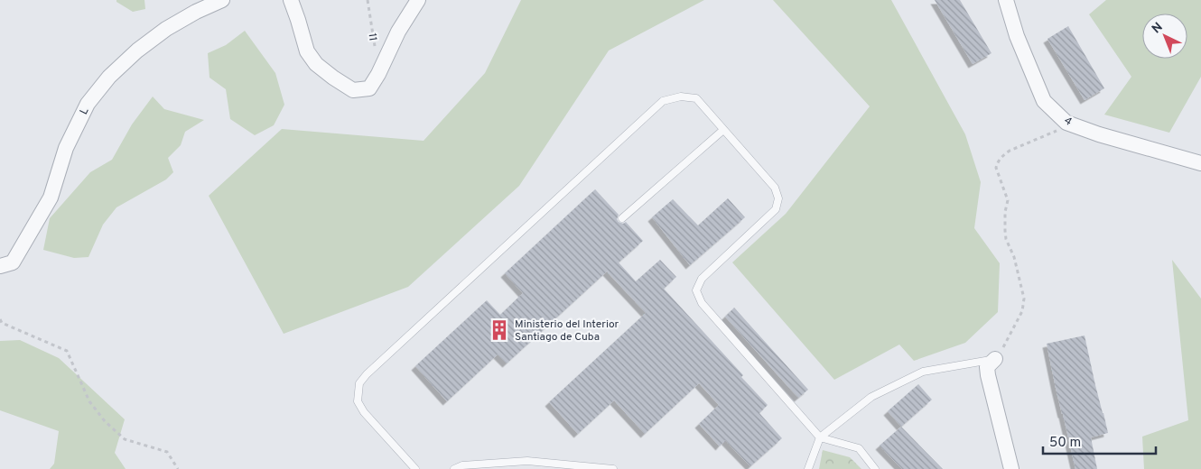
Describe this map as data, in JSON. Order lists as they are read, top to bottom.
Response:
{
  "streets": {
    "street": ["L", "4"],
    "path": ["11"]
  },
  "places": {
    "building": ["Ministerio del Interior Santiago de Cuba"]
  },
  "scale_bar": "50 m",
  "north": "top left"
}
